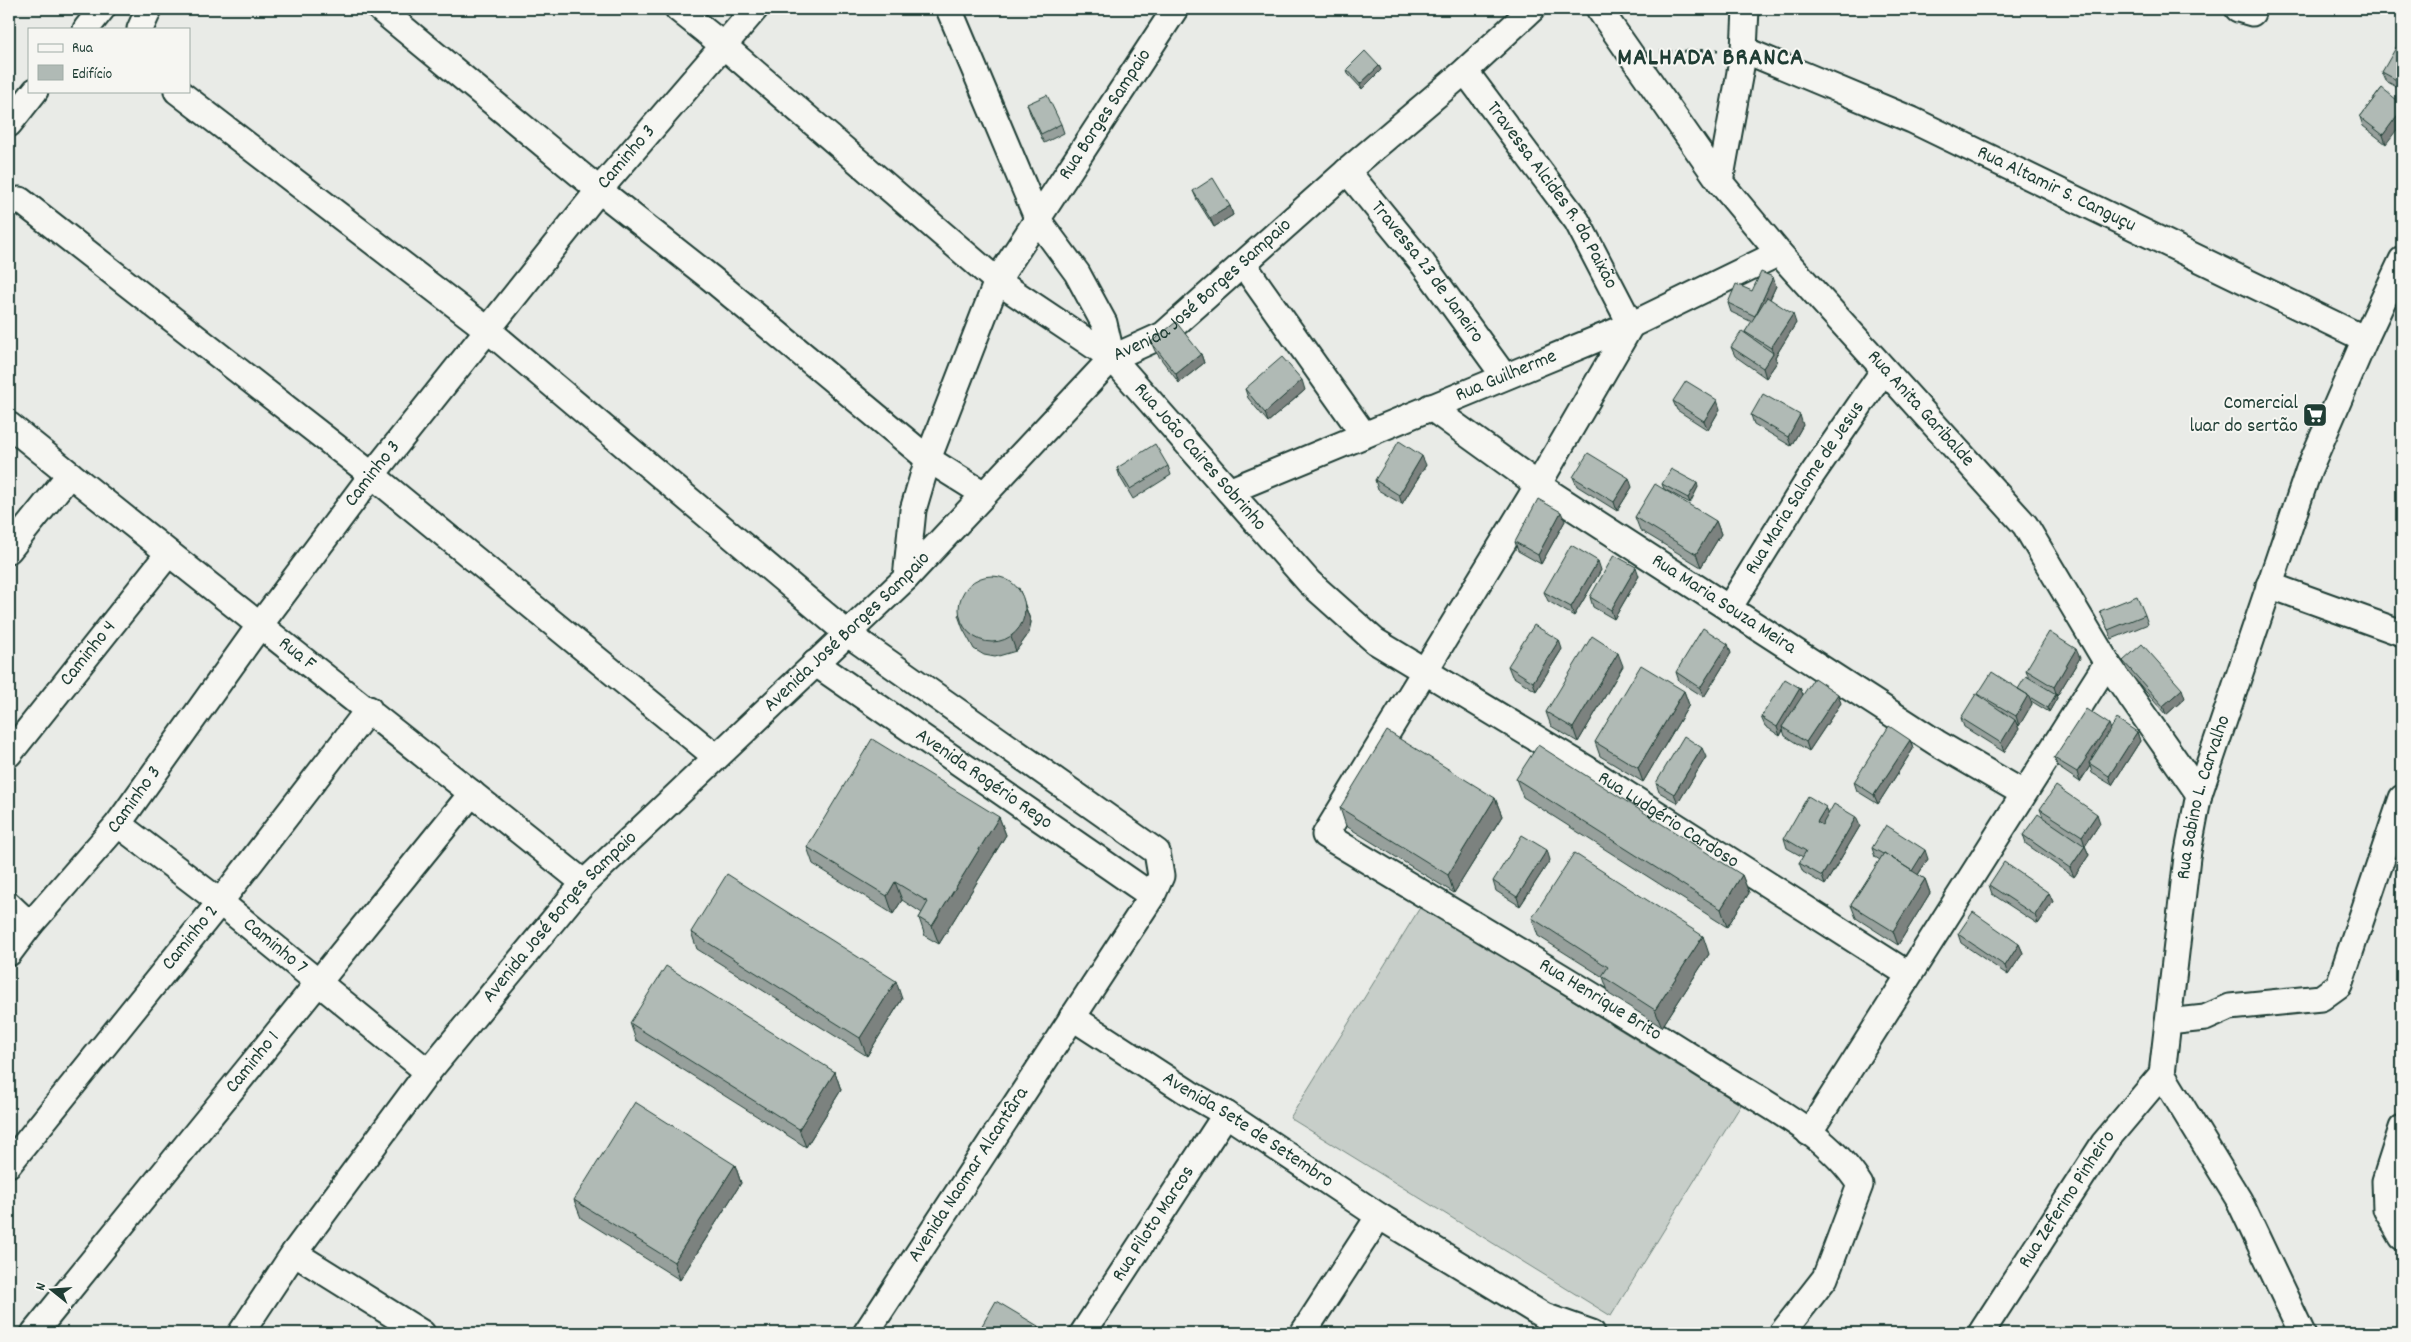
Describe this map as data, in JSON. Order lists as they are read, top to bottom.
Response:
{
  "streets": {
    "street": [
      "Rua Borges Sampaio",
      "Caminho 3",
      "Rua Altamir S. Canguçu",
      "Travessa Alcides R. da Paixão",
      "Travessa 23 de Janeiro",
      "Avenida José Borges Sampaio",
      "Rua Guilherme",
      "Rua Anita Garibalde",
      "Rua João Caires Sobrinho",
      "Rua Maria Salome de Jesus",
      "Rua Maria Souza Meira",
      "Rua F",
      "Caminho 4",
      "Avenida Rogério Rego",
      "Rua Sabino L. Carvalho",
      "Rua Ludgério Cardoso",
      "Caminho 2",
      "Caminho 7",
      "Rua Henrique Brito",
      "Caminho 1",
      "Avenida Sete de Setembro",
      "Avenida Naomar Alcantâra",
      "Rua Zeferino Pinheiro",
      "Rua Piloto Marcos"
    ]
  },
  "crossings": [
    ["Rua Borges Sampaio", "Avenida José Borges Sampaio"],
    ["Rua Borges Sampaio", "Rua João Caires Sobrinho"],
    ["Caminho 3", "Rua F"],
    ["Caminho 3", "Avenida Rogério Rego"],
    ["Caminho 3", "Caminho 7"],
    ["Rua Altamir S. Canguçu", "Rua Sabino L. Carvalho"],
    ["Travessa Alcides R. da Paixão", "Avenida José Borges Sampaio"],
    ["Travessa Alcides R. da Paixão", "Rua Guilherme"],
    ["Travessa 23 de Janeiro", "Avenida José Borges Sampaio"],
    ["Travessa 23 de Janeiro", "Rua Guilherme"],
    ["Avenida José Borges Sampaio", "Rua João Caires Sobrinho"],
    ["Avenida José Borges Sampaio", "Rua F"],
    ["Avenida José Borges Sampaio", "Avenida Rogério Rego"],
    ["Avenida José Borges Sampaio", "Caminho 7"],
    ["Rua Guilherme", "Rua Anita Garibalde"],
    ["Rua Guilherme", "Rua João Caires Sobrinho"],
    ["Rua Guilherme", "Rua Maria Souza Meira"],
    ["Rua Anita Garibalde", "Rua Maria Salome de Jesus"],
    ["Rua Anita Garibalde", "Rua Sabino L. Carvalho"],
    ["Rua João Caires Sobrinho", "Rua Ludgério Cardoso"],
    ["Rua João Caires Sobrinho", "Rua Henrique Brito"],
    ["Rua Maria Salome de Jesus", "Rua Maria Souza Meira"],
    ["Rua F", "Caminho 4"],
    ["Rua F", "Caminho 2"],
    ["Rua F", "Caminho 1"],
    ["Rua Sabino L. Carvalho", "Rua Zeferino Pinheiro"],
    ["Rua Ludgério Cardoso", "Rua Henrique Brito"],
    ["Caminho 2", "Caminho 7"],
    ["Caminho 7", "Caminho 1"],
    ["Avenida Sete de Setembro", "Avenida Naomar Alcantâra"],
    ["Avenida Sete de Setembro", "Rua Piloto Marcos"]
  ],
  "districts": ["MALHADA BRANCA"],
  "places": {
    "supermarket": ["Comercial luar do sertão"]
  },
  "legend": ["Rua", "Edifício"],
  "north": "left"
}
